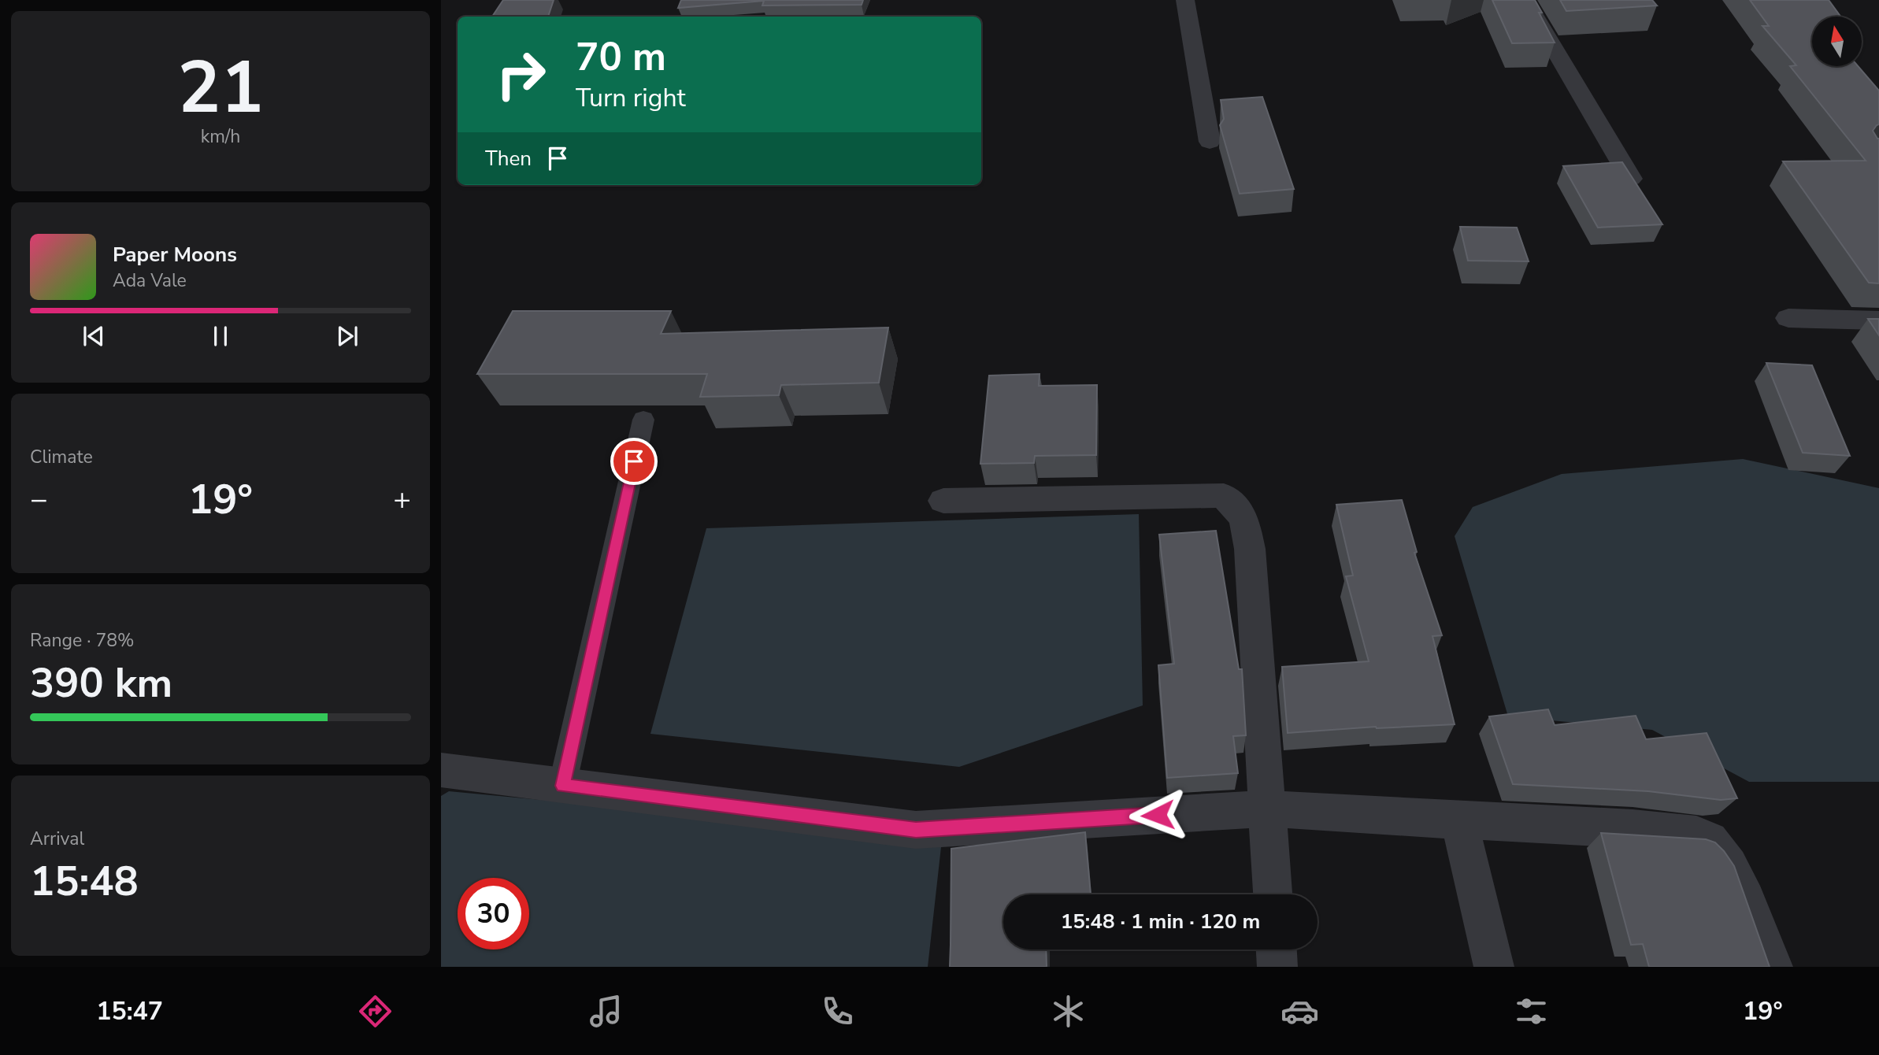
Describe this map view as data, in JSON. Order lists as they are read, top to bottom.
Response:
{
  "north": "top",
  "page": {
    "tile": [
      ["21", "km/h"],
      "Climate",
      ["Range · 78%", "390 km"],
      ["Arrival", "15:48"]
    ],
    "turn": ["70 m", "Turn right"],
    "then": "Then",
    "song": ["Paper Moons", "Ada Vale"],
    "heat": ["−", "19°", "+"],
    "limit": "30",
    "trip": "15:48 · 1 min · 120 m",
    "tabs": ["15:47", "19°"]
  }
}
